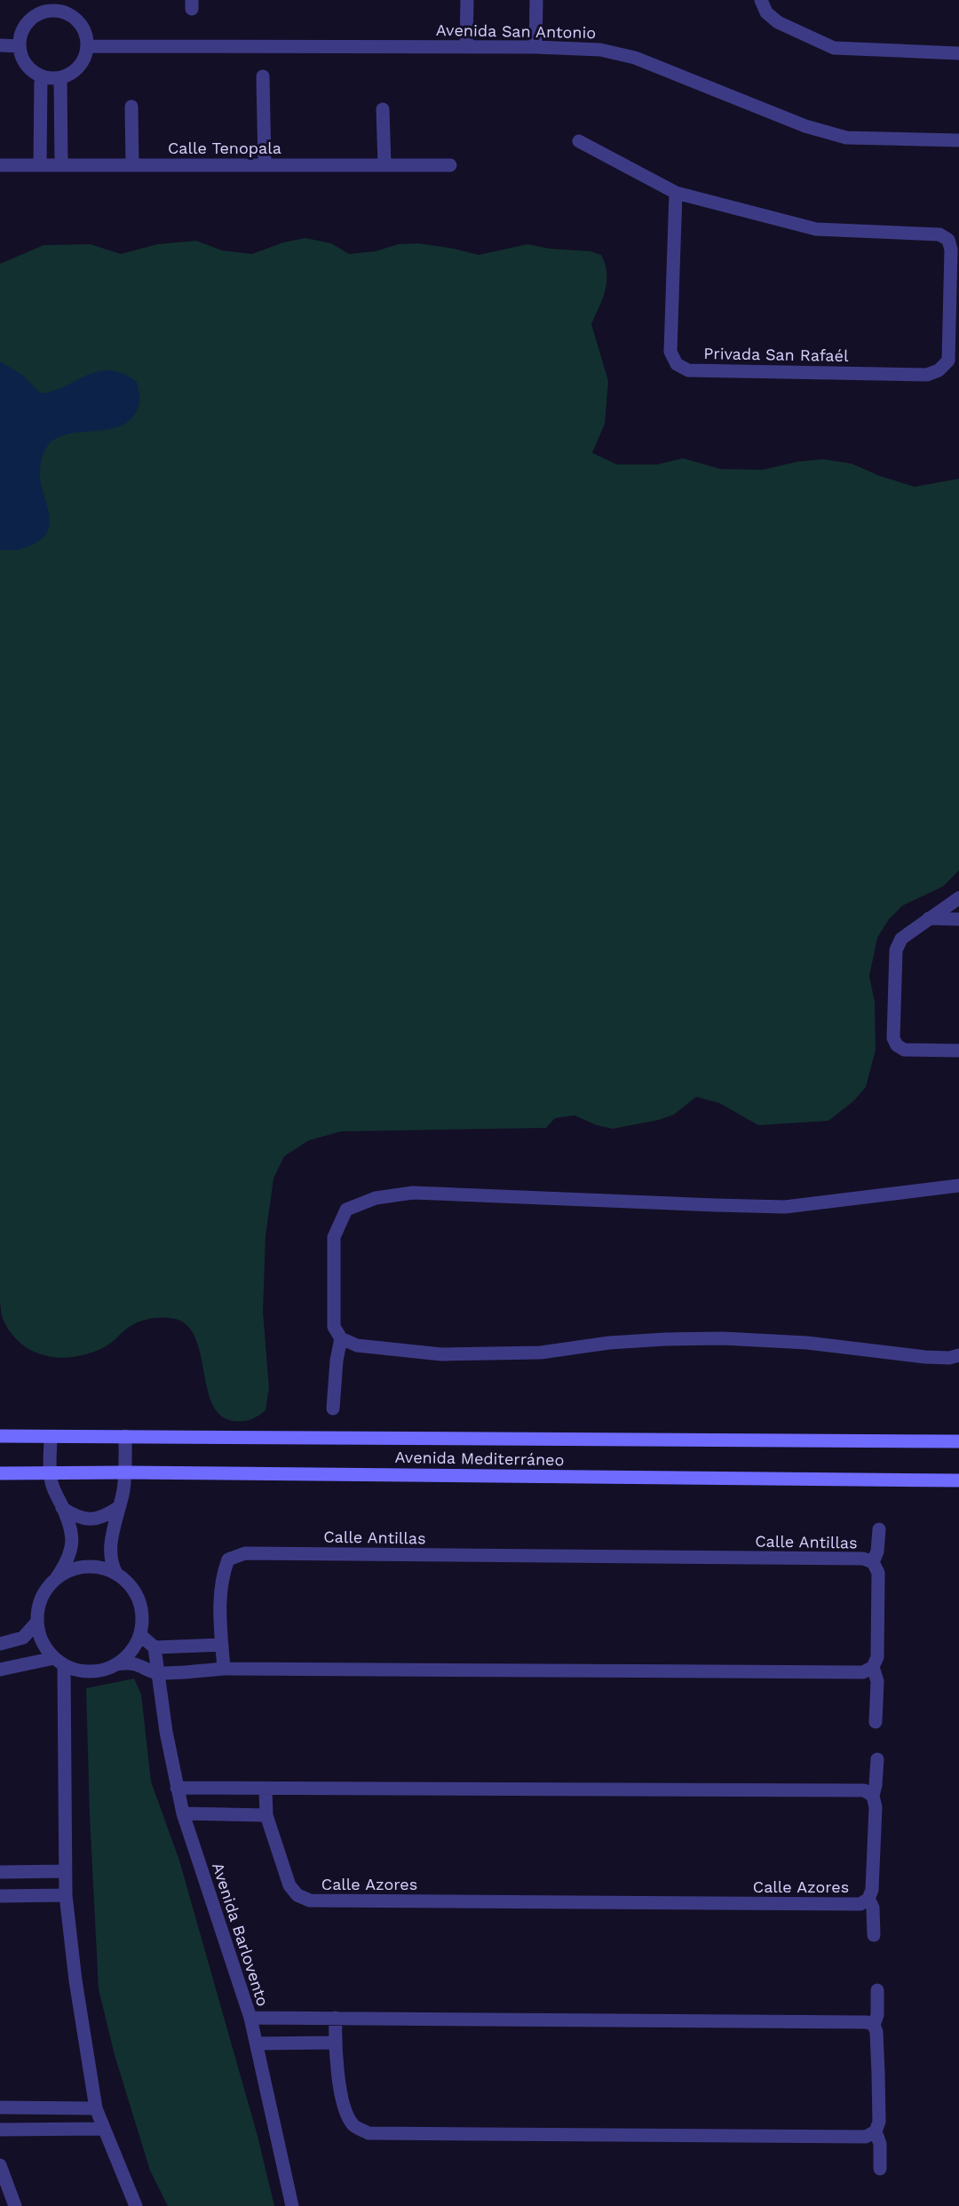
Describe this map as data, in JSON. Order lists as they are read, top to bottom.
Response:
{
  "streets": {
    "street": [
      "Avenida San Antonio",
      "Calle Tenopala",
      "Privada San Rafaél",
      "Avenida Mediterráneo",
      "Calle Antillas",
      "Calle Azores",
      "Avenida Barlovento"
    ]
  }
}
